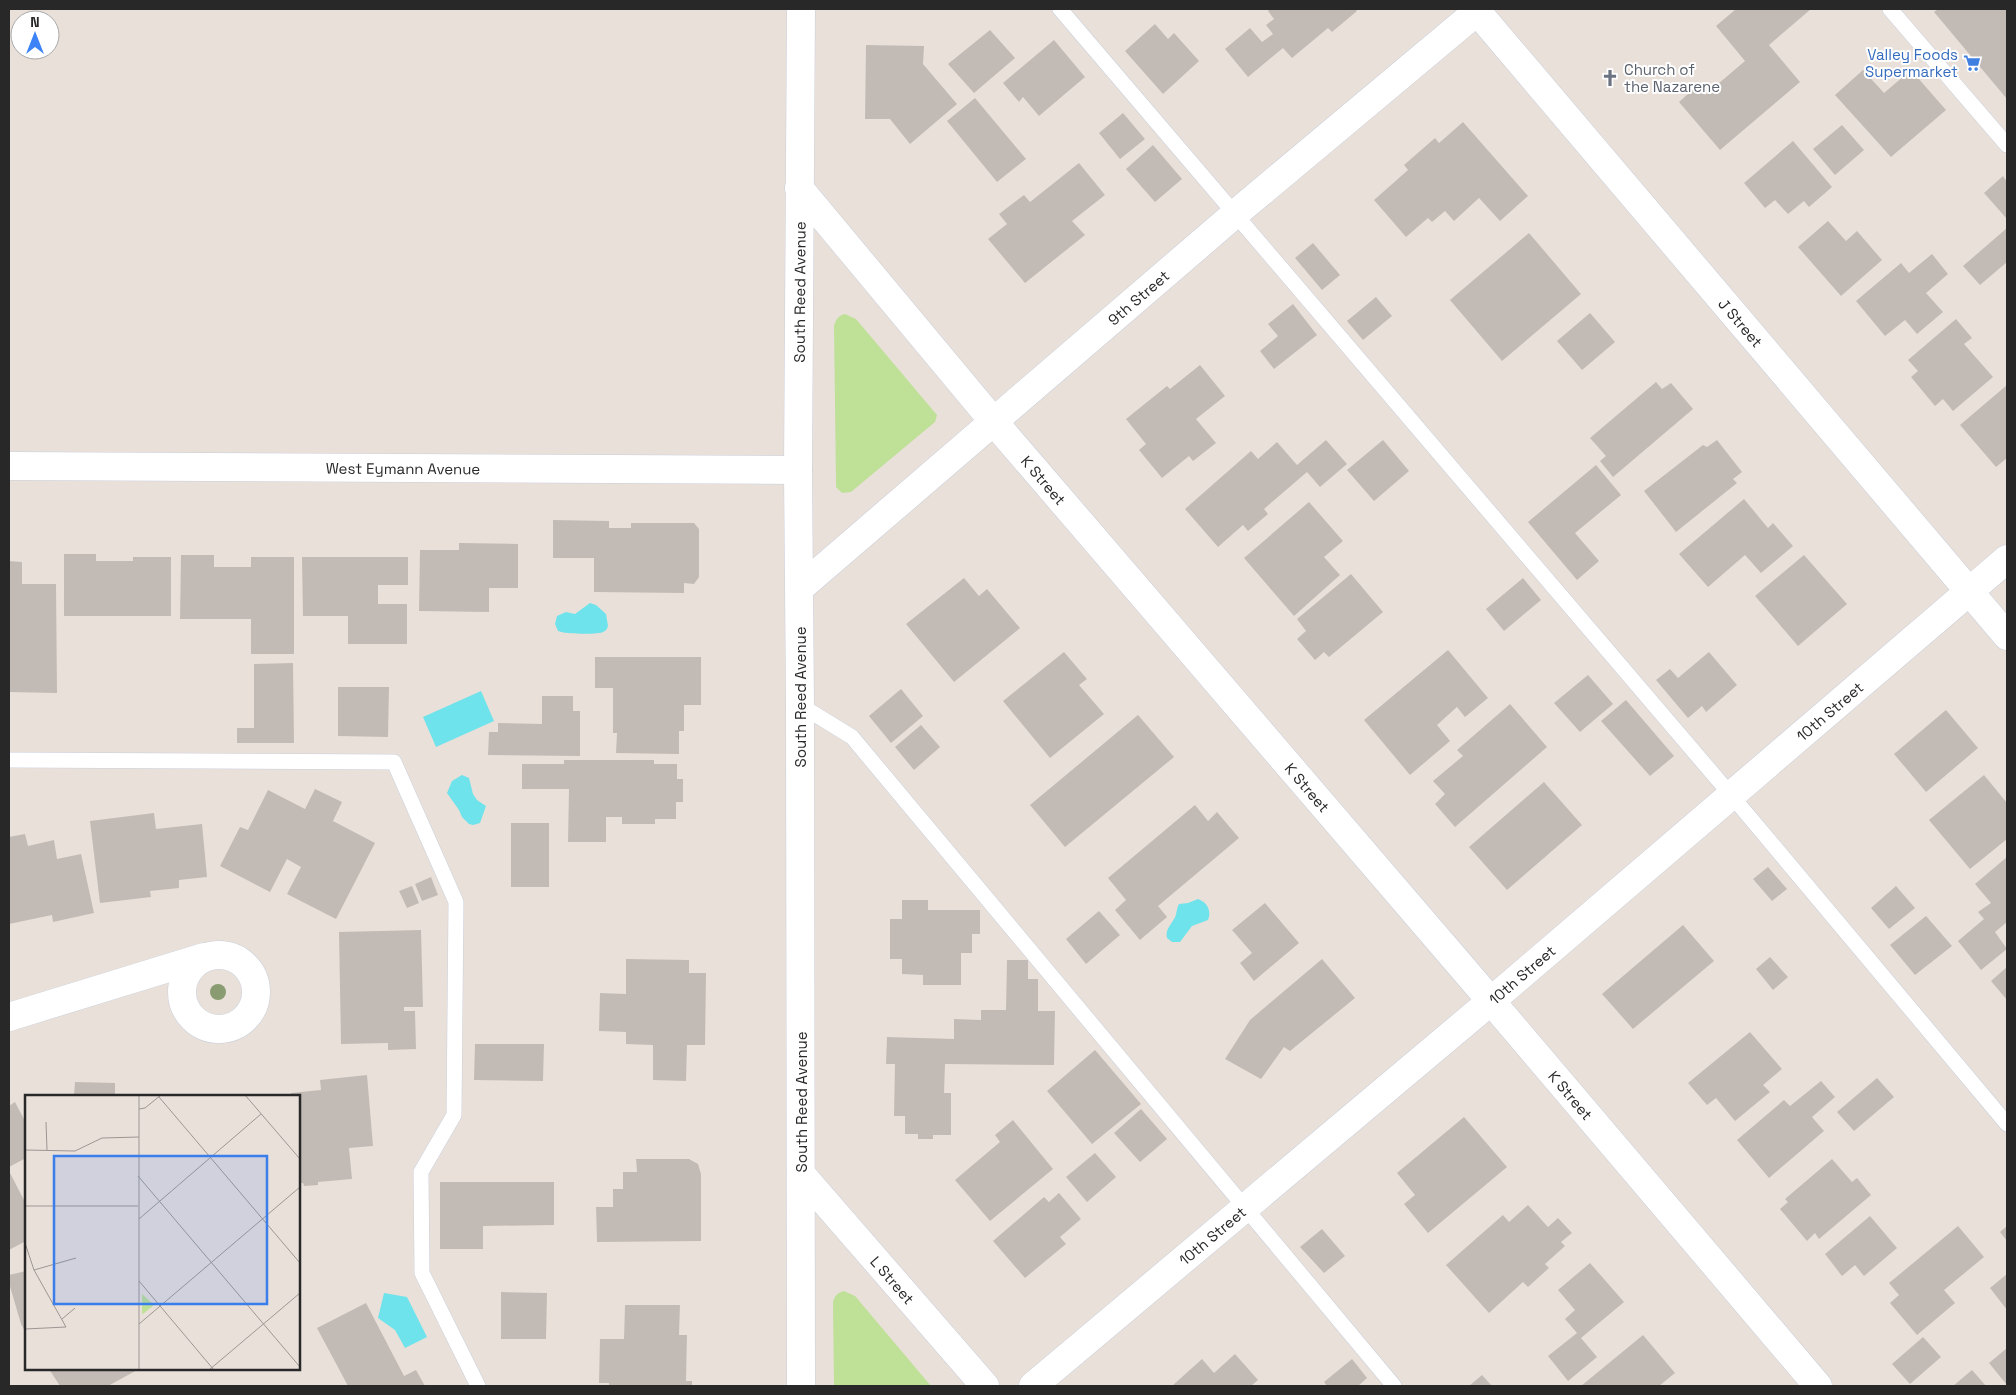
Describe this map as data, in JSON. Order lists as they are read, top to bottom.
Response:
{
  "streets": {
    "street": [
      "South Reed Avenue",
      "9th Street",
      "J Street",
      "West Eymann Avenue",
      "K Street",
      "10th Street",
      "L Street"
    ]
  },
  "crossings": [
    ["South Reed Avenue", "9th Street"],
    ["South Reed Avenue", "West Eymann Avenue"],
    ["South Reed Avenue", "K Street"],
    ["South Reed Avenue", "L Street"],
    ["9th Street", "J Street"],
    ["9th Street", "K Street"],
    ["J Street", "10th Street"],
    ["K Street", "10th Street"]
  ],
  "places": {
    "supermarket": ["Valley Foods Supermarket"],
    "church": ["Church of the Nazarene"]
  },
  "north": "top"
}
